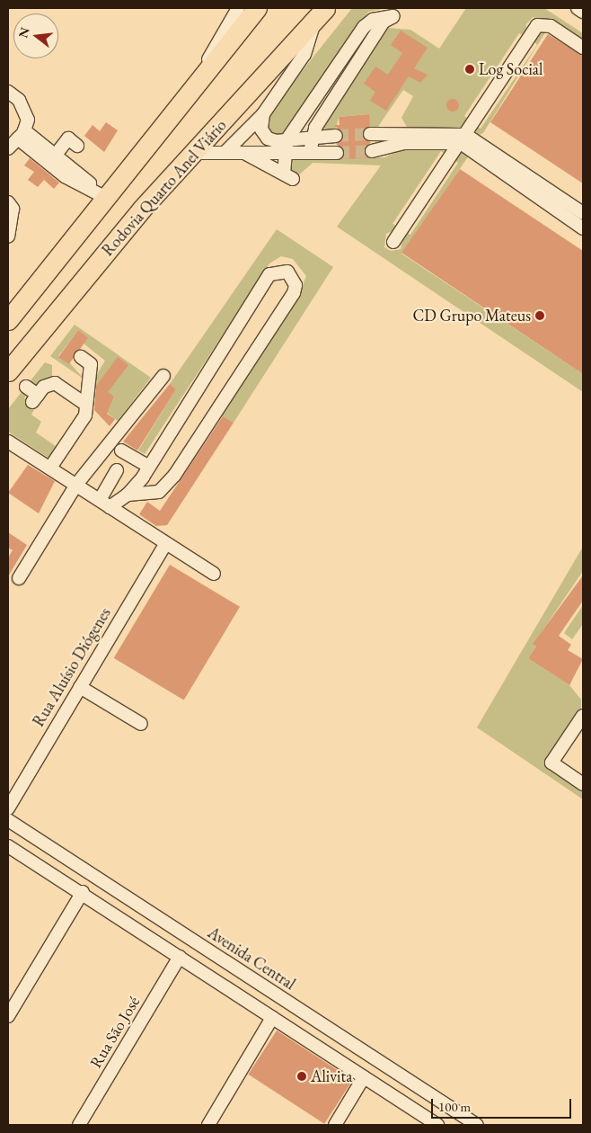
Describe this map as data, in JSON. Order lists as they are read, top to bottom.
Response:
{
  "streets": {
    "highway": ["Rodovia Quarto Anel Viário"],
    "street": ["Rua Aluísio Diógenes", "Avenida Central", "Rua São José"]
  },
  "places": ["Log Social", "CD Grupo Mateus", "Alivita"],
  "scale_bar": "100 m",
  "north": "left"
}
